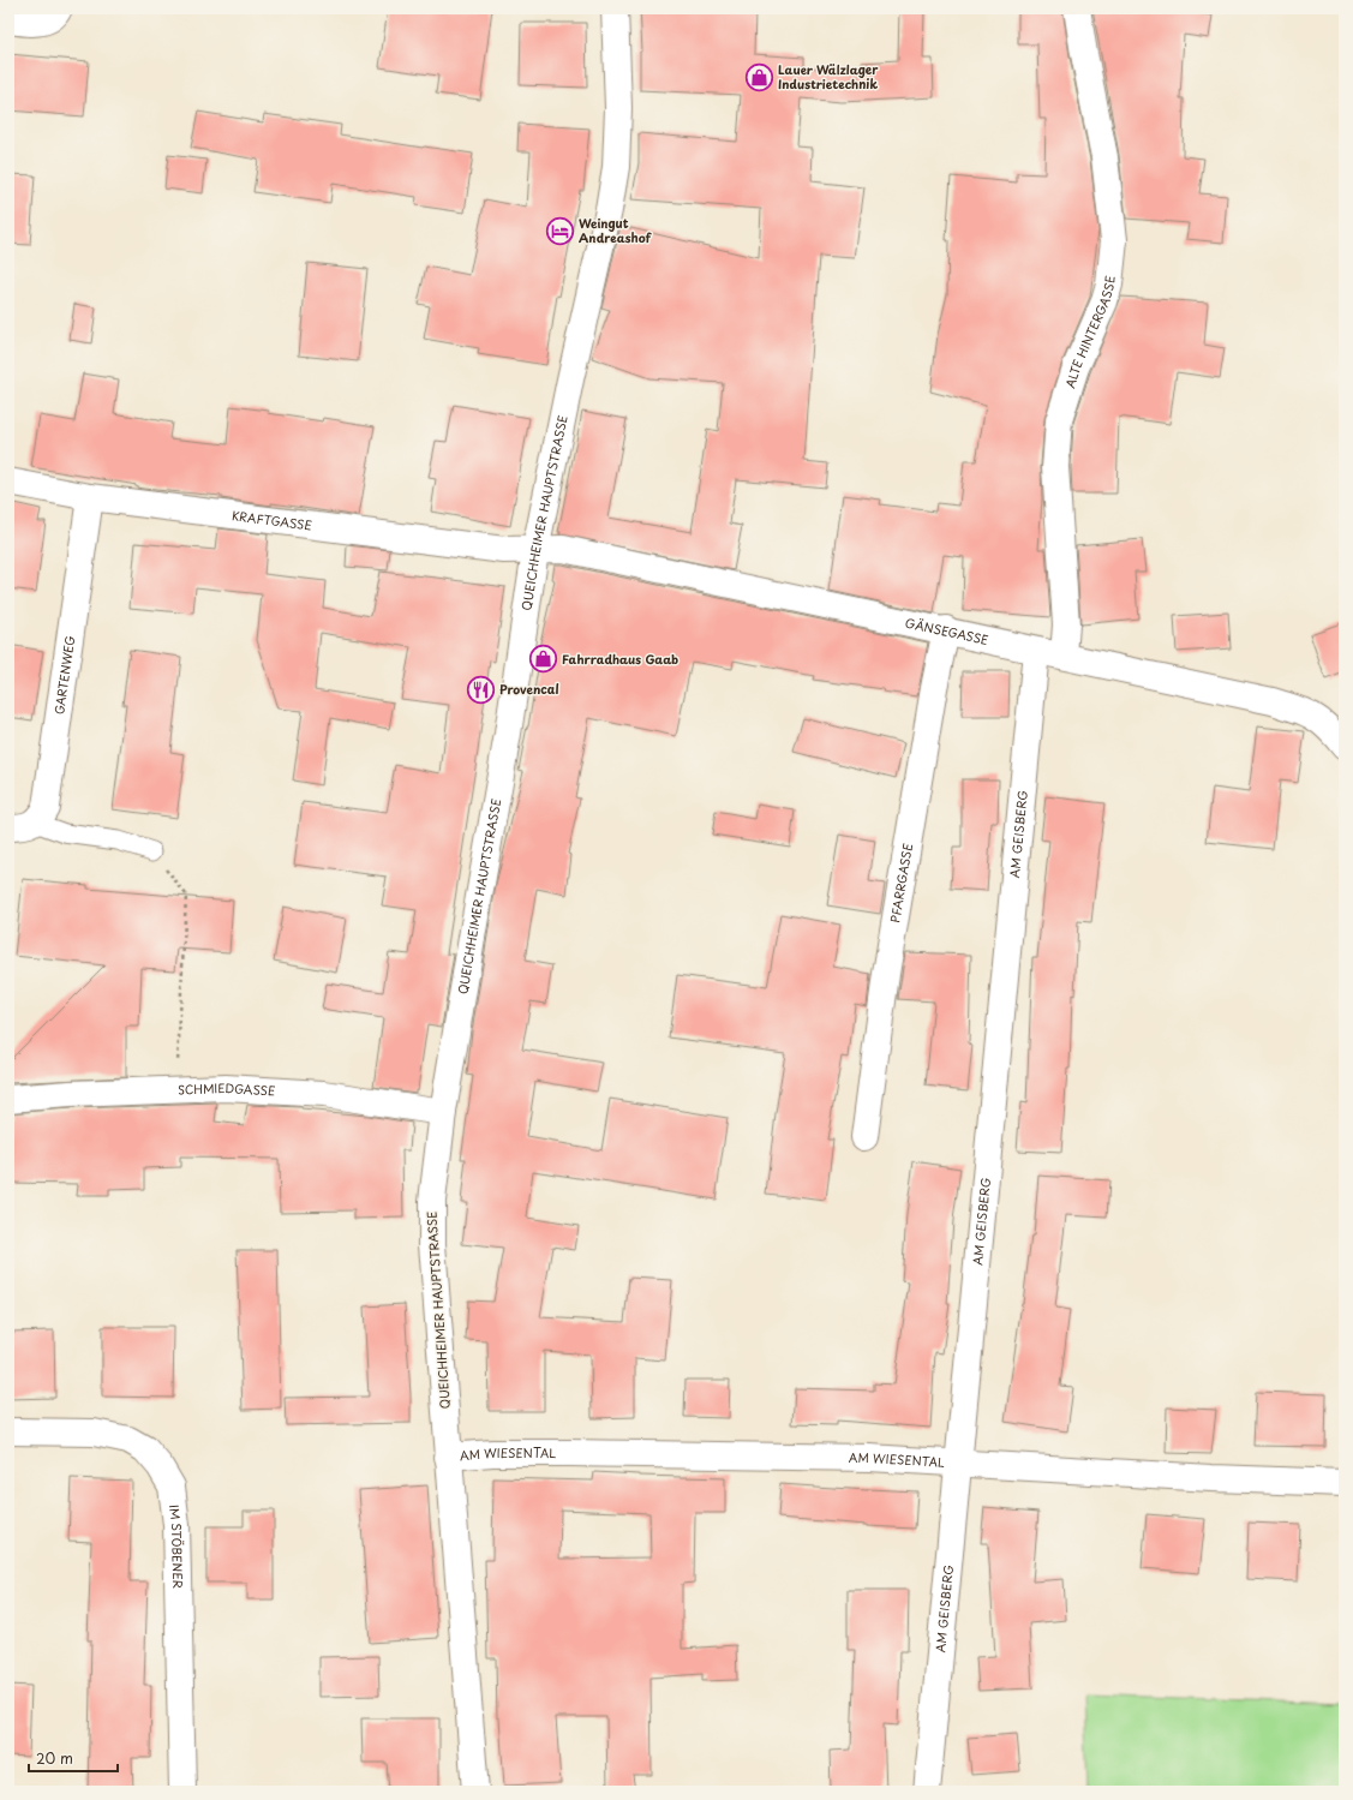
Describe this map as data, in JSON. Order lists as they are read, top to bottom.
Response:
{
  "streets": {
    "street": [
      "ALTE HINTERGASSE",
      "QUEICHHEIMER HAUPTSTRASSE",
      "KRAFTGASSE",
      "GÄNSEGASSE",
      "GARTENWEG",
      "AM GEISBERG",
      "PFARRGASSE",
      "SCHMIEDGASSE",
      "AM WIESENTAL",
      "IM STÖBENER"
    ]
  },
  "crossings": [
    ["ALTE HINTERGASSE", "GÄNSEGASSE"],
    ["QUEICHHEIMER HAUPTSTRASSE", "KRAFTGASSE"],
    ["QUEICHHEIMER HAUPTSTRASSE", "GÄNSEGASSE"],
    ["QUEICHHEIMER HAUPTSTRASSE", "SCHMIEDGASSE"],
    ["QUEICHHEIMER HAUPTSTRASSE", "AM WIESENTAL"],
    ["KRAFTGASSE", "GÄNSEGASSE"],
    ["KRAFTGASSE", "GARTENWEG"],
    ["GÄNSEGASSE", "AM GEISBERG"],
    ["GÄNSEGASSE", "PFARRGASSE"],
    ["AM GEISBERG", "AM WIESENTAL"]
  ],
  "places": {
    "shop": ["Lauer Wälzlager Industrietechnik", "Fahrradhaus Gaab"],
    "hotel": ["Weingut Andreashof"],
    "restaurant": ["Provencal"]
  },
  "scale_bar": "20 m"
}
